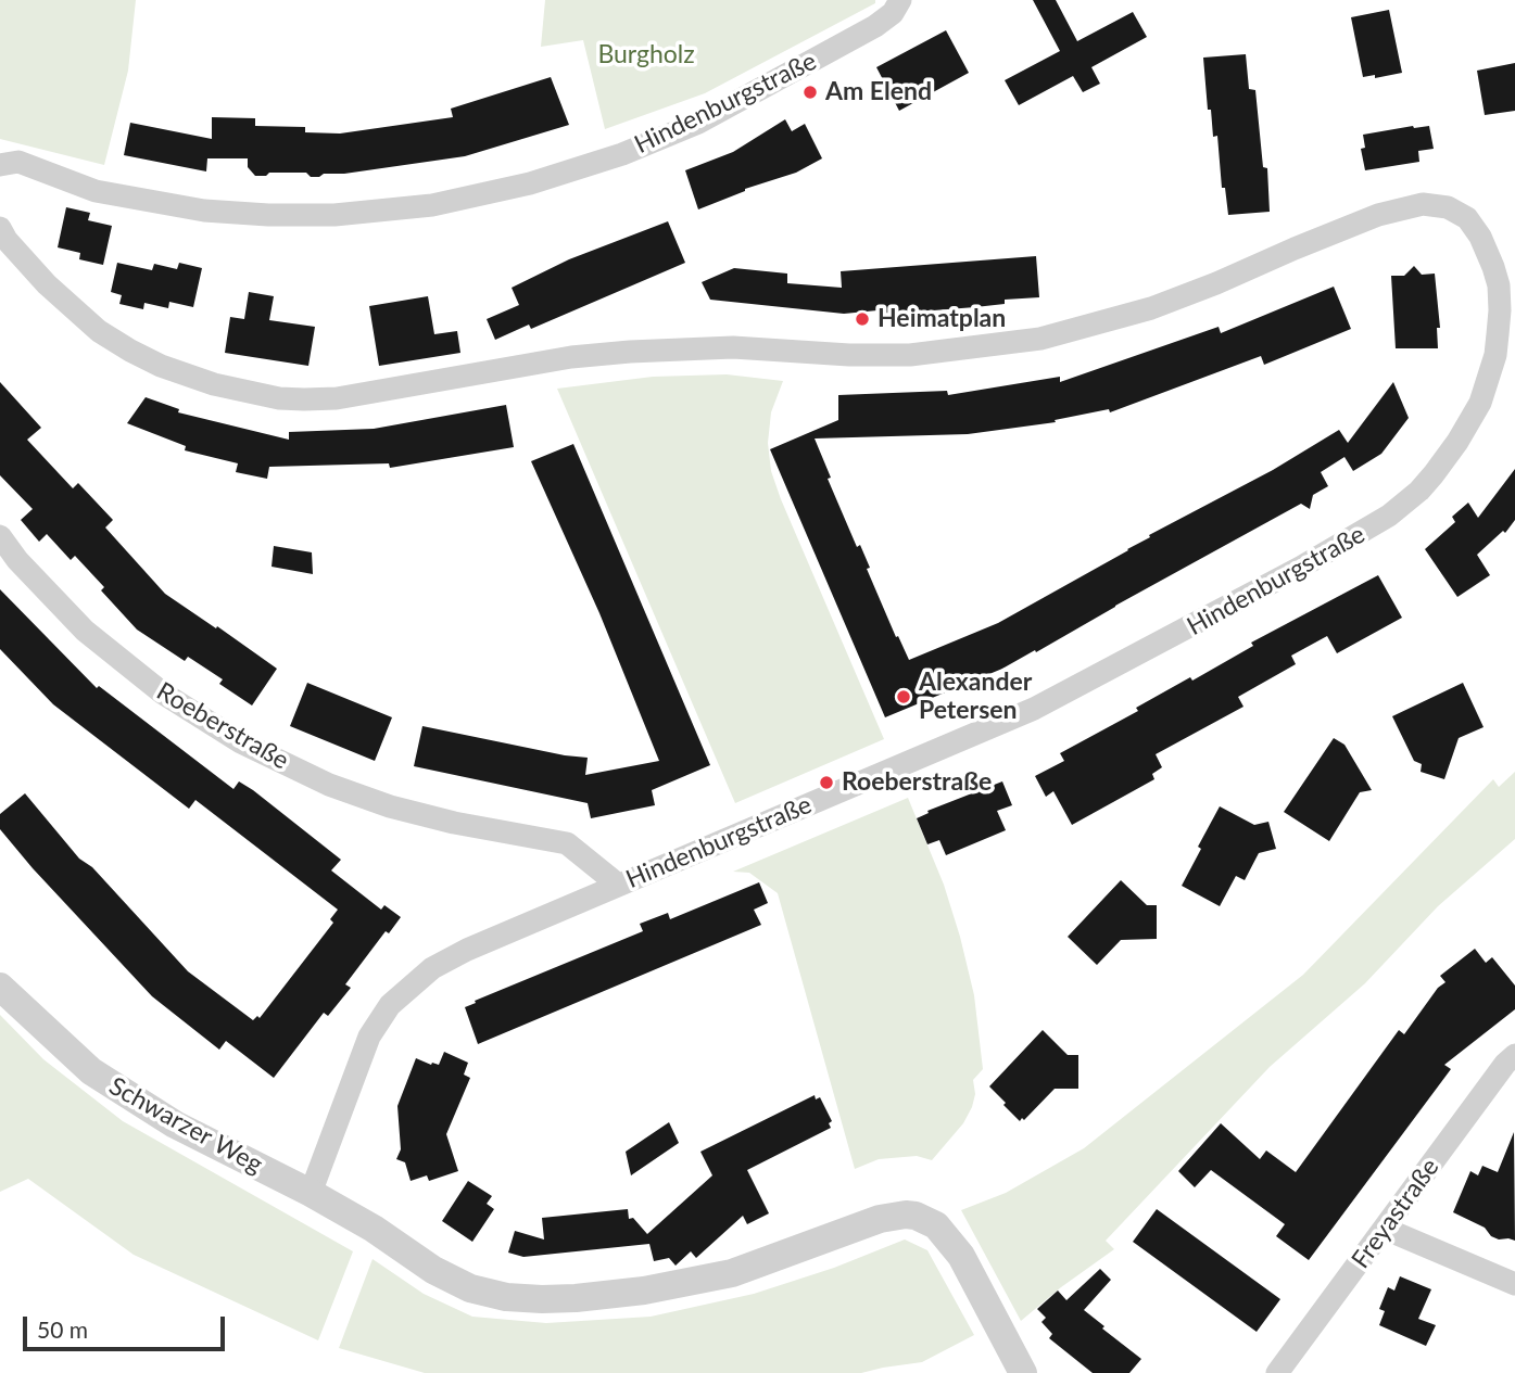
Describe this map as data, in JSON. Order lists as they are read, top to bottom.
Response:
{
  "streets": {
    "street": [
      "Hindenburgstraße",
      "Roeberstraße",
      "Schwarzer Weg",
      "Freyastraße"
    ]
  },
  "crossings": [
    ["Hindenburgstraße", "Roeberstraße"],
    ["Hindenburgstraße", "Schwarzer Weg"]
  ],
  "parks": ["Burgholz"],
  "places": [
    "Am Elend",
    "Heimatplan",
    "Alexander Petersen",
    "Roeberstraße"
  ],
  "scale_bar": "50 m"
}
